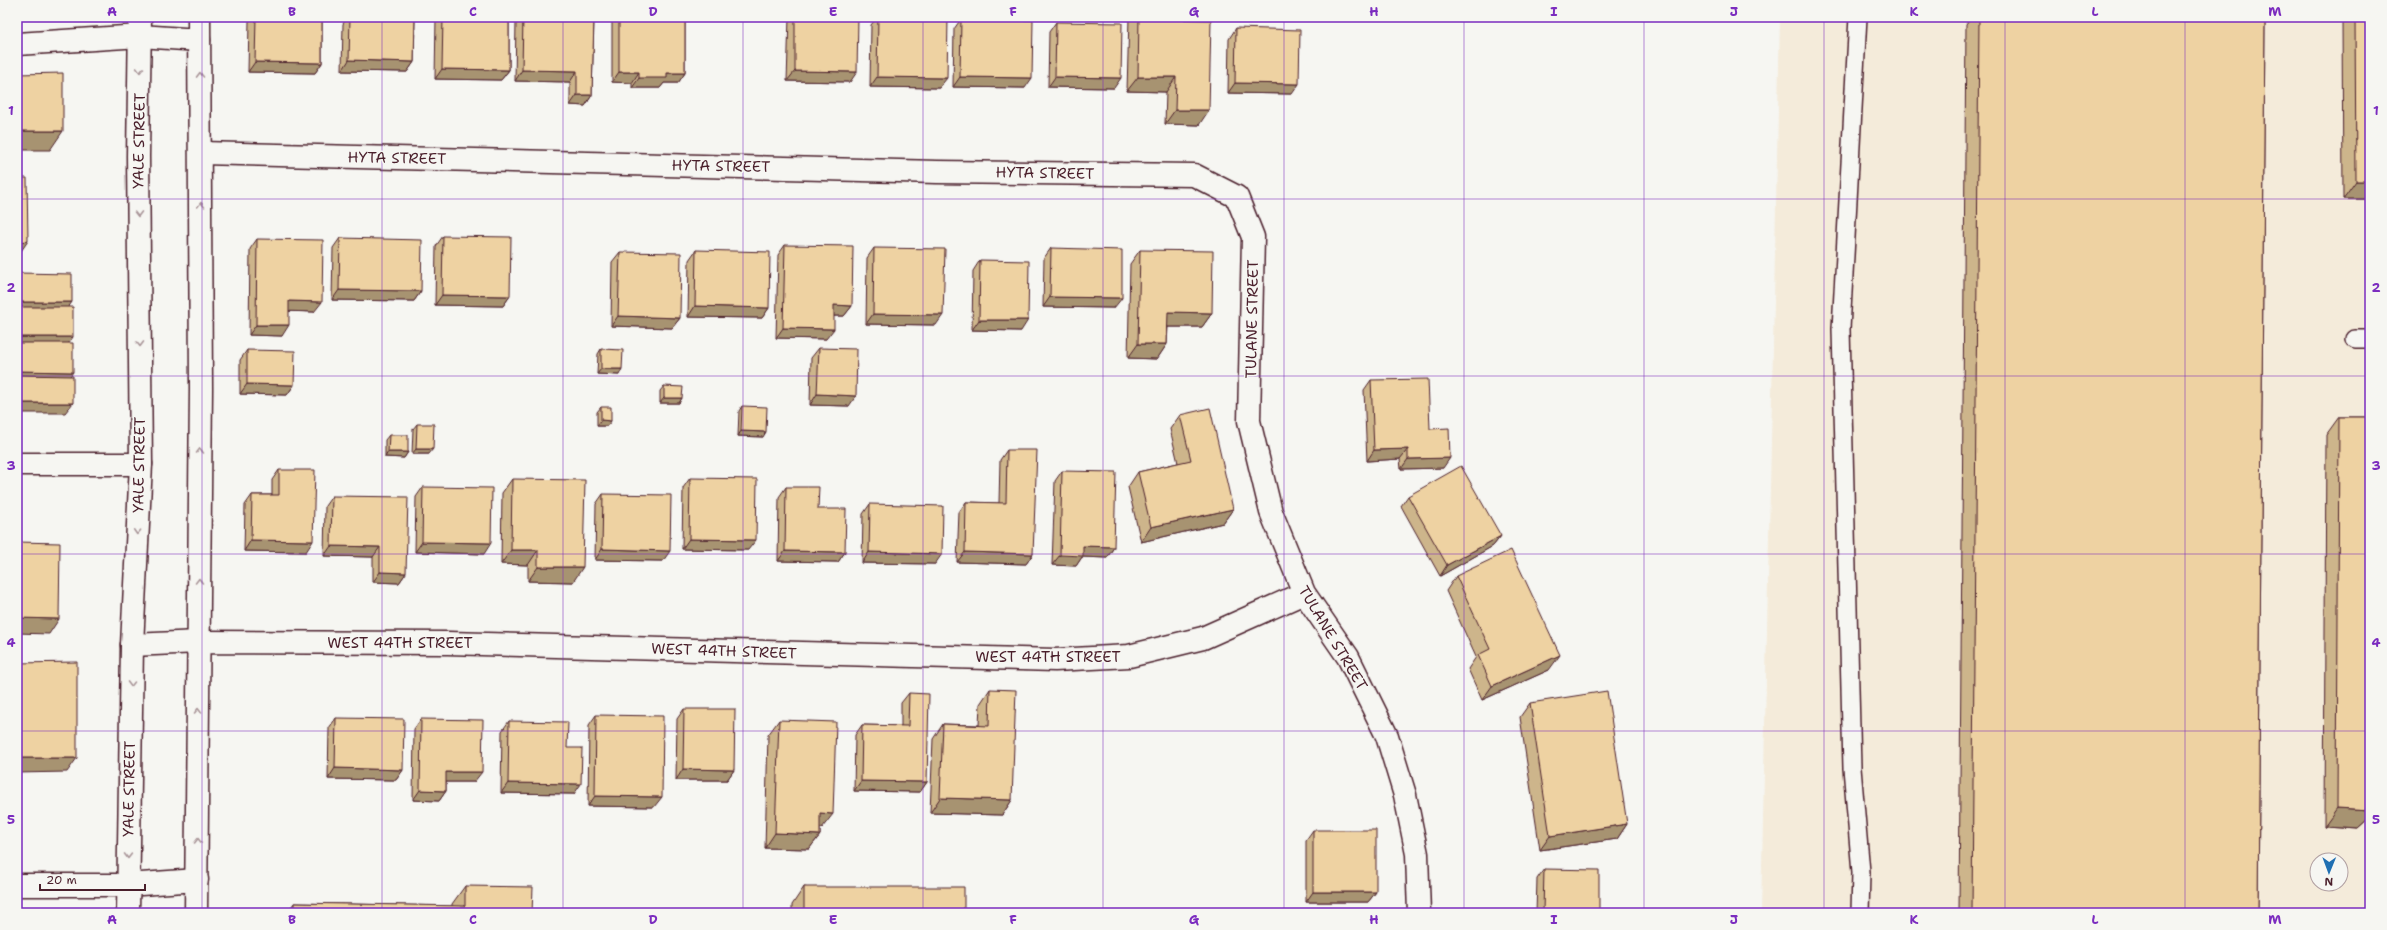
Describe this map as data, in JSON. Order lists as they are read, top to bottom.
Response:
{
  "streets": {
    "street": [
      "YALE STREET",
      "HYTA STREET",
      "TULANE STREET",
      "WEST 44TH STREET"
    ]
  },
  "crossings": [
    ["YALE STREET", "WEST 44TH STREET"],
    ["HYTA STREET", "TULANE STREET"],
    ["TULANE STREET", "WEST 44TH STREET"]
  ],
  "scale_bar": "20 m",
  "north": "bottom",
  "grid": {
    "columns": [
      "A",
      "B",
      "C",
      "D",
      "E",
      "F",
      "G",
      "H",
      "I",
      "J",
      "K",
      "L",
      "M"
    ],
    "rows": [
      "1",
      "2",
      "3",
      "4",
      "5"
    ]
  }
}
